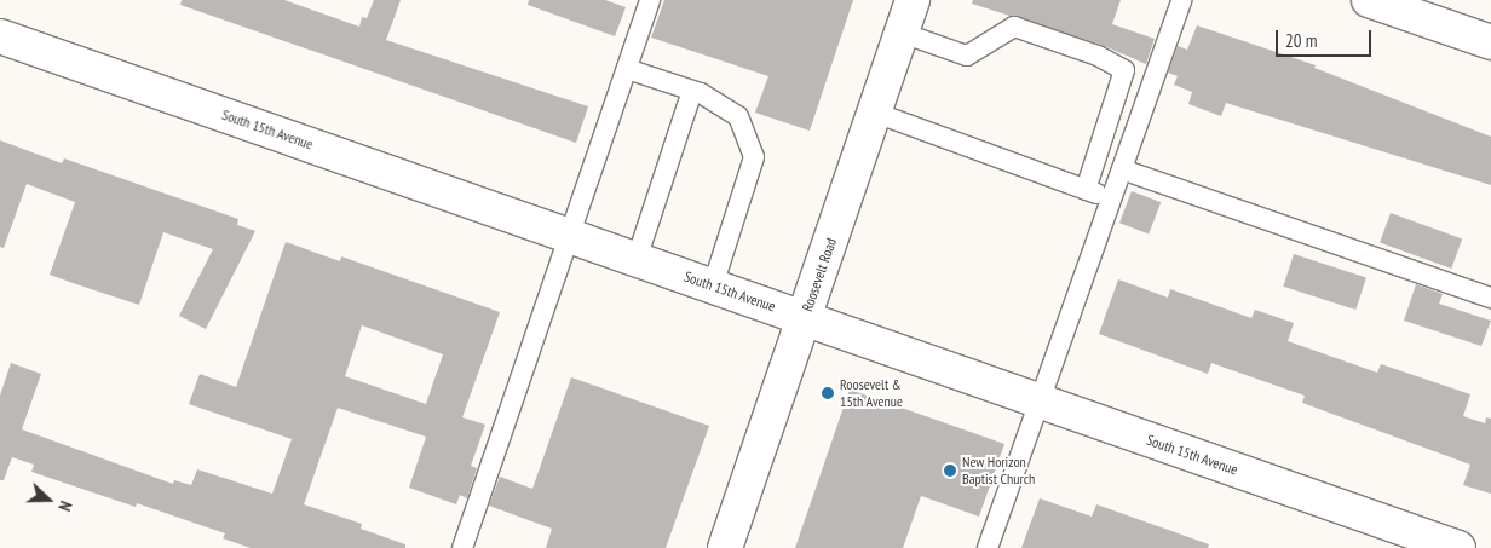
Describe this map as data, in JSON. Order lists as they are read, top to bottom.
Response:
{
  "streets": {
    "street": ["South 15th Avenue", "Roosevelt Road"]
  },
  "crossings": [
    ["South 15th Avenue", "Roosevelt Road"]
  ],
  "places": ["Roosevelt & 15th Avenue", "New Horizon Baptist Church"],
  "scale_bar": "20 m",
  "north": "right"
}
